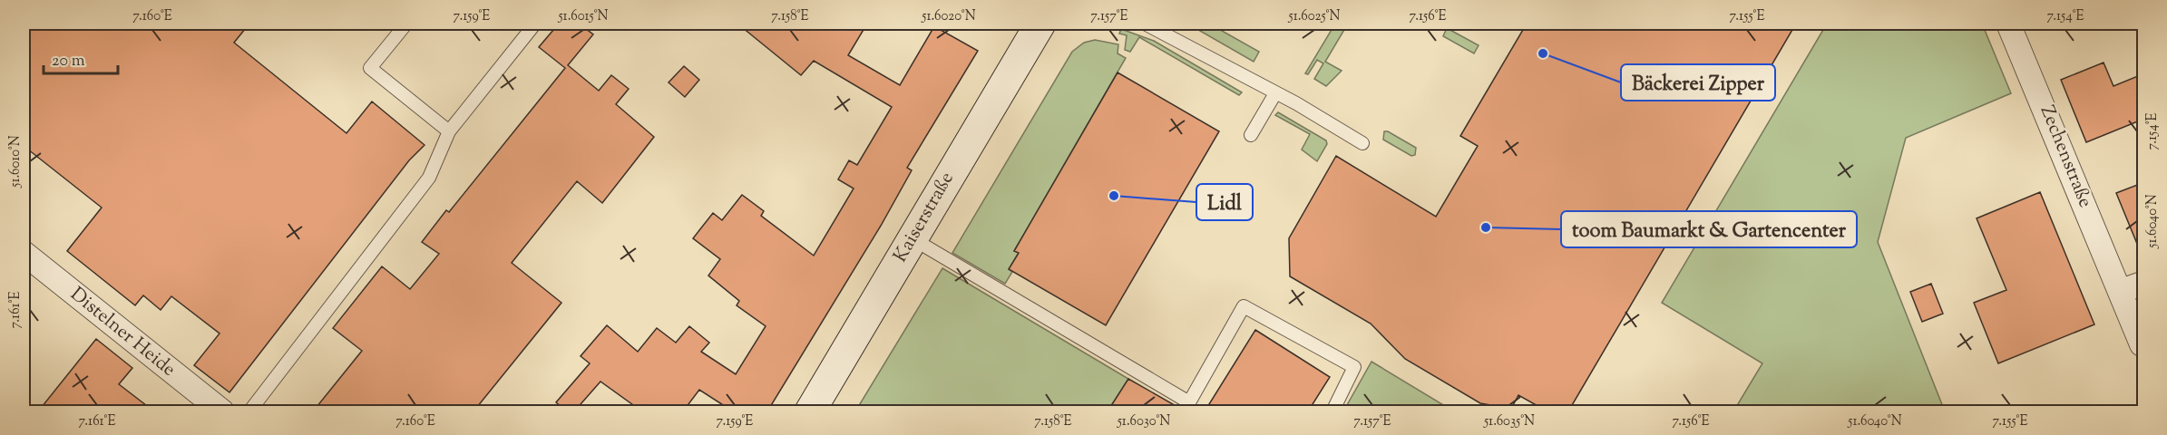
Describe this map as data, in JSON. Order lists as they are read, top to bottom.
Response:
{
  "streets": {
    "main road": ["Kaiserstraße"],
    "street": ["Zechenstraße", "Distelner Heide"]
  },
  "places": ["Bäckerei Zipper", "Lidl", "toom Baumarkt & Gartencenter"],
  "scale_bar": "20 m",
  "coordinates": [
    "7.160°E",
    "7.159°E",
    "51.6015°N",
    "7.158°E",
    "51.6020°N",
    "7.157°E",
    "51.6025°N",
    "7.156°E",
    "7.155°E",
    "7.154°E",
    "51.6010°N",
    "51.6040°N",
    "7.161°E",
    "51.6030°N",
    "51.6035°N"
  ]
}
